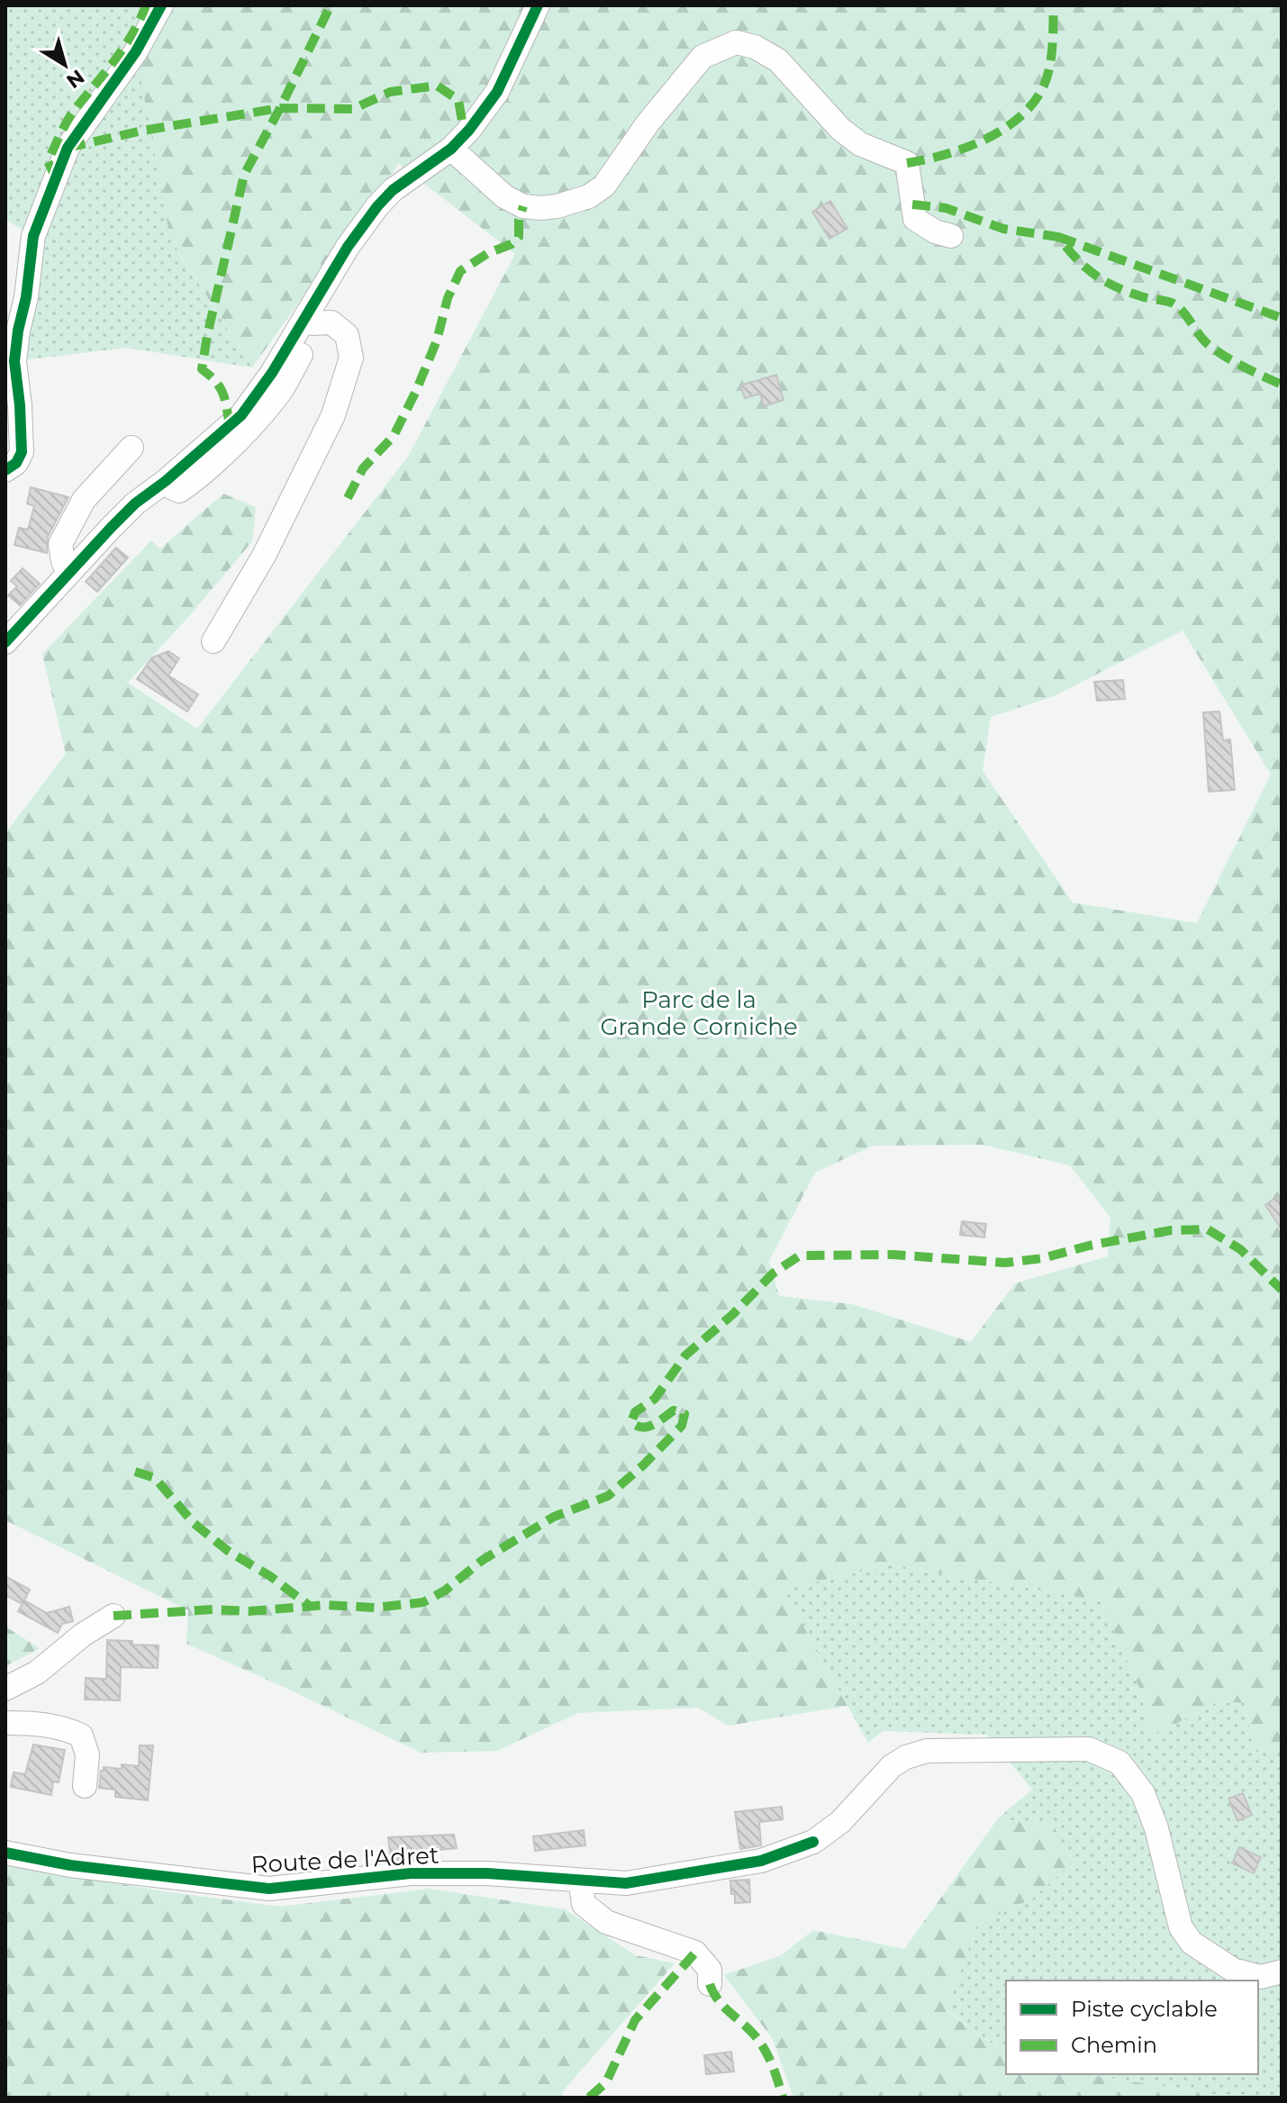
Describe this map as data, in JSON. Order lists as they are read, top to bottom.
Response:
{
  "streets": {
    "street": ["Route de l'Adret"]
  },
  "parks": ["Parc de la Grande Corniche"],
  "legend": ["Piste cyclable", "Chemin"],
  "north": "bottom right"
}
